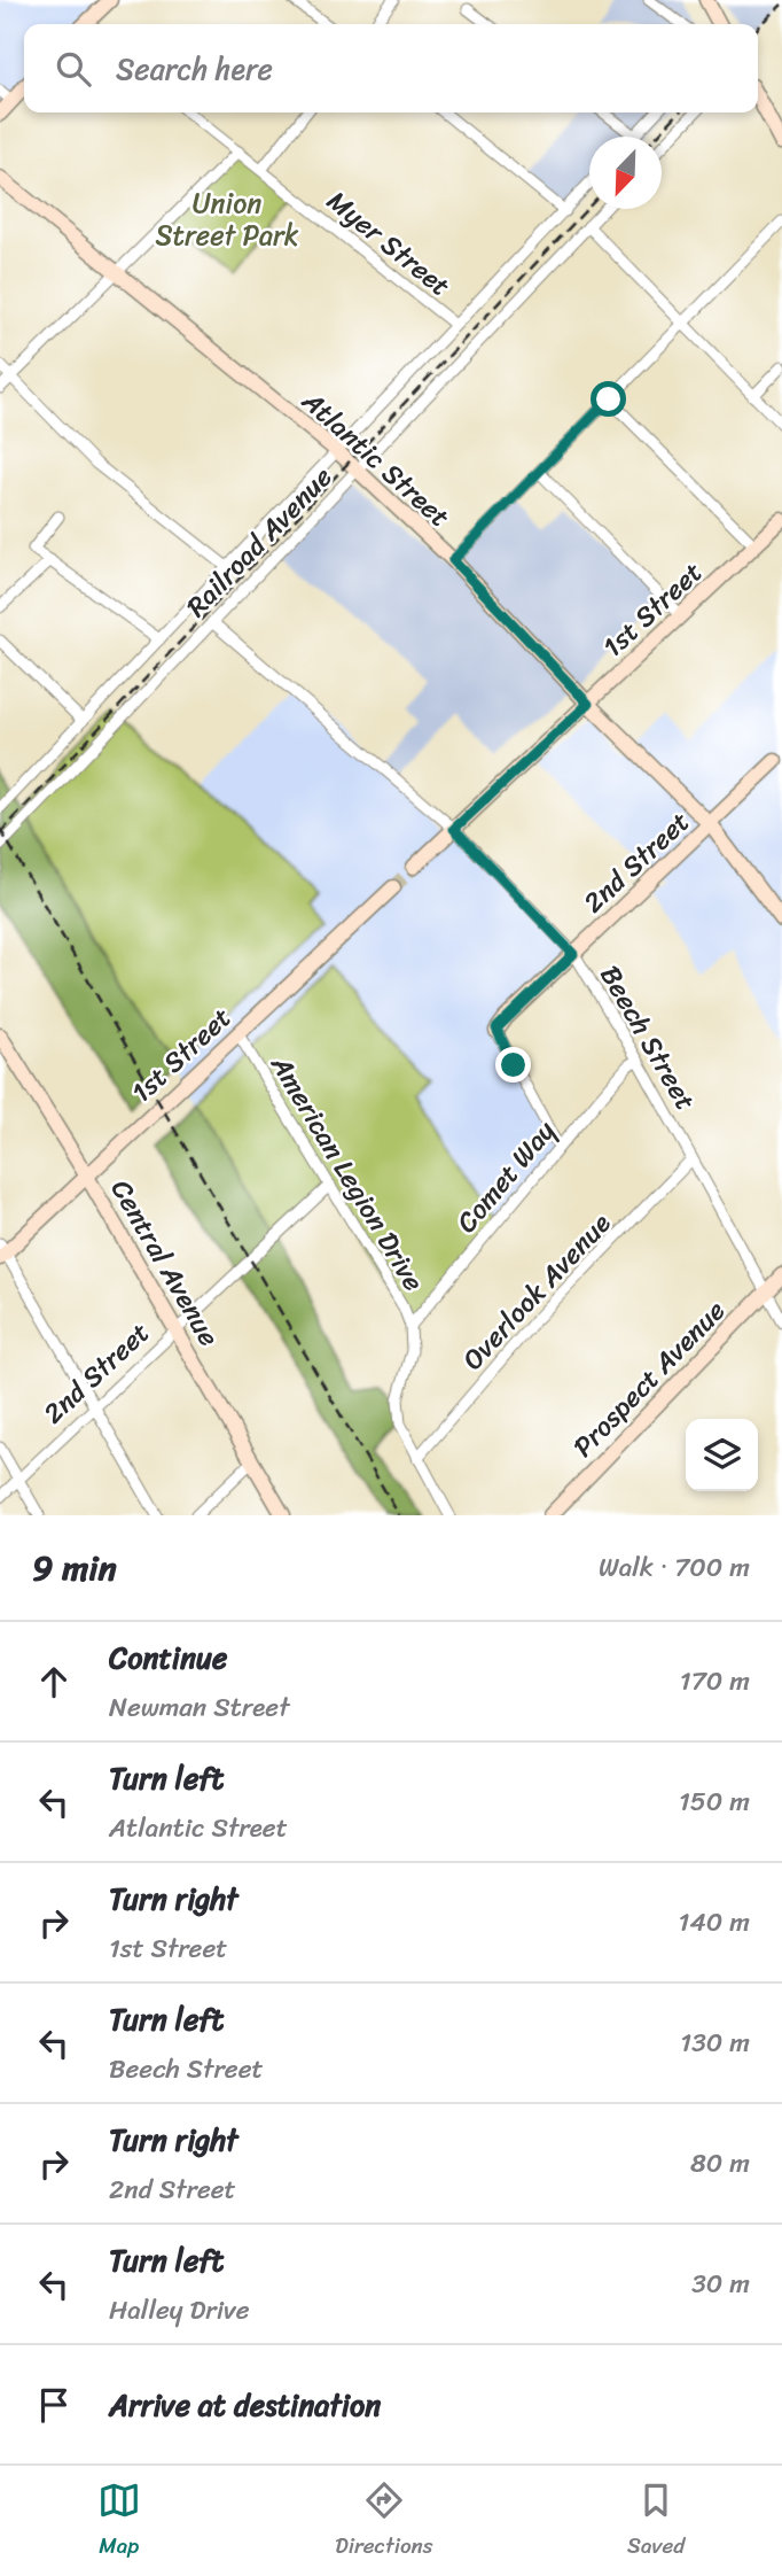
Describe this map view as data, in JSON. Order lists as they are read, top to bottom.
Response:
{
  "streets": {
    "street": [
      "Myer Street",
      "Atlantic Street",
      "Railroad Avenue",
      "1st Street",
      "2nd Street",
      "Beech Street",
      "American Legion Drive",
      "Comet Way",
      "Central Avenue",
      "Overlook Avenue",
      "Prospect Avenue"
    ]
  },
  "crossings": [
    ["Myer Street", "Railroad Avenue"],
    ["Atlantic Street", "Railroad Avenue"],
    ["Atlantic Street", "1st Street"],
    ["Atlantic Street", "2nd Street"],
    ["Railroad Avenue", "Beech Street"],
    ["1st Street", "Beech Street"],
    ["1st Street", "American Legion Drive"],
    ["1st Street", "Central Avenue"],
    ["2nd Street", "Beech Street"],
    ["2nd Street", "American Legion Drive"],
    ["2nd Street", "Central Avenue"],
    ["Beech Street", "Comet Way"],
    ["Beech Street", "Overlook Avenue"],
    ["Beech Street", "Prospect Avenue"],
    ["American Legion Drive", "Comet Way"],
    ["American Legion Drive", "Overlook Avenue"]
  ],
  "parks": ["Union Street Park"],
  "north": "bottom left",
  "page": {
    "search": "Search here",
    "heading": ["9 min", "Walk · 700 m"],
    "list": [
      ["Continue", "Newman Street", "170 m"],
      ["Turn left", "Atlantic Street", "150 m"],
      ["Turn right", "1st Street", "140 m"],
      ["Turn left", "Beech Street", "130 m"],
      ["Turn right", "2nd Street", "80 m"],
      ["Turn left", "Halley Drive", "30 m"],
      "Arrive at destination"
    ],
    "nav": ["Map", "Directions", "Saved"]
  }
}
